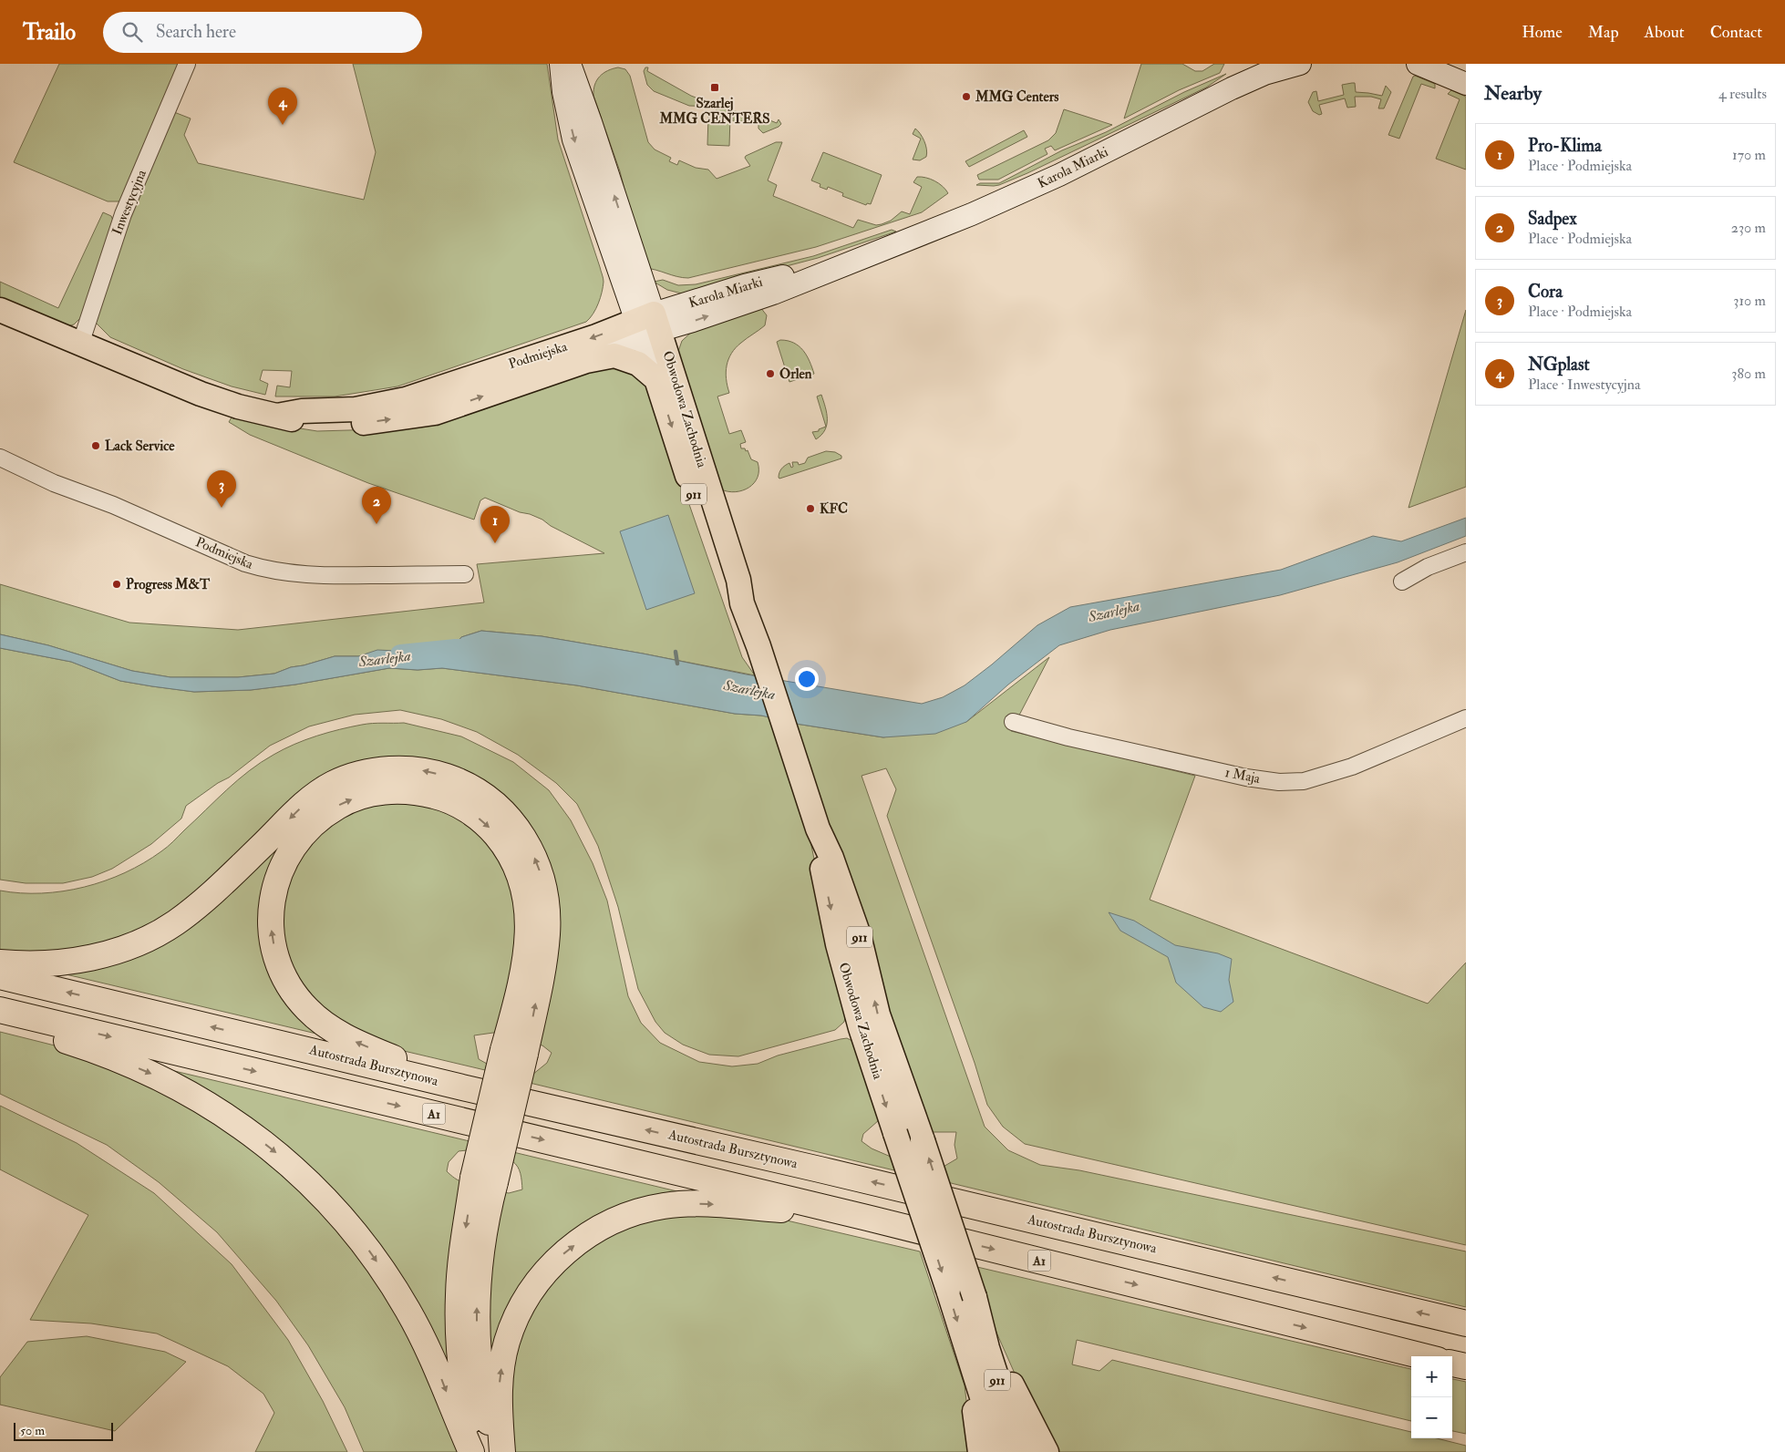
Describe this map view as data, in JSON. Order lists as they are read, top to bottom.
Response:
{
  "streets": {
    "highway": ["Autostrada Bursztynowa", "A1"],
    "main road": ["Podmiejska", "Obwodowa Zachodnia", "911"],
    "street": ["Karola Miarki", "Inwestycyjna", "1 Maja"]
  },
  "crossings": [
    ["Karola Miarki", "Podmiejska"],
    ["Karola Miarki", "Obwodowa Zachodnia"],
    ["Inwestycyjna", "Podmiejska"],
    ["Podmiejska", "Obwodowa Zachodnia"],
    ["Obwodowa Zachodnia", "911"]
  ],
  "water": ["Szarlejka"],
  "places": {
    "transit": ["Szarlej MMG CENTERS"],
    "other": [
      "MMG Centers",
      "Orlen",
      "Lack Service",
      "KFC",
      "Progress M&T"
    ]
  },
  "scale_bar": "50 m",
  "page": {
    "header": "Trailo",
    "search": "Search here",
    "nav": [
      "Home",
      "Map",
      "About",
      "Contact"
    ],
    "heading": ["Nearby", "4 results"],
    "pins": [
      "4",
      "3",
      "2",
      "1"
    ],
    "list": [
      {
        "mark": "1",
        "name": "Pro-Klima",
        "note": "Place · Podmiejska",
        "value": "170 m"
      },
      {
        "mark": "2",
        "name": "Sadpex",
        "note": "Place · Podmiejska",
        "value": "230 m"
      },
      {
        "mark": "3",
        "name": "Cora",
        "note": "Place · Podmiejska",
        "value": "310 m"
      },
      {
        "mark": "4",
        "name": "NGplast",
        "note": "Place · Inwestycyjna",
        "value": "380 m"
      }
    ],
    "map_buttons": ["+", "−"],
    "scale": "50 m"
  }
}
